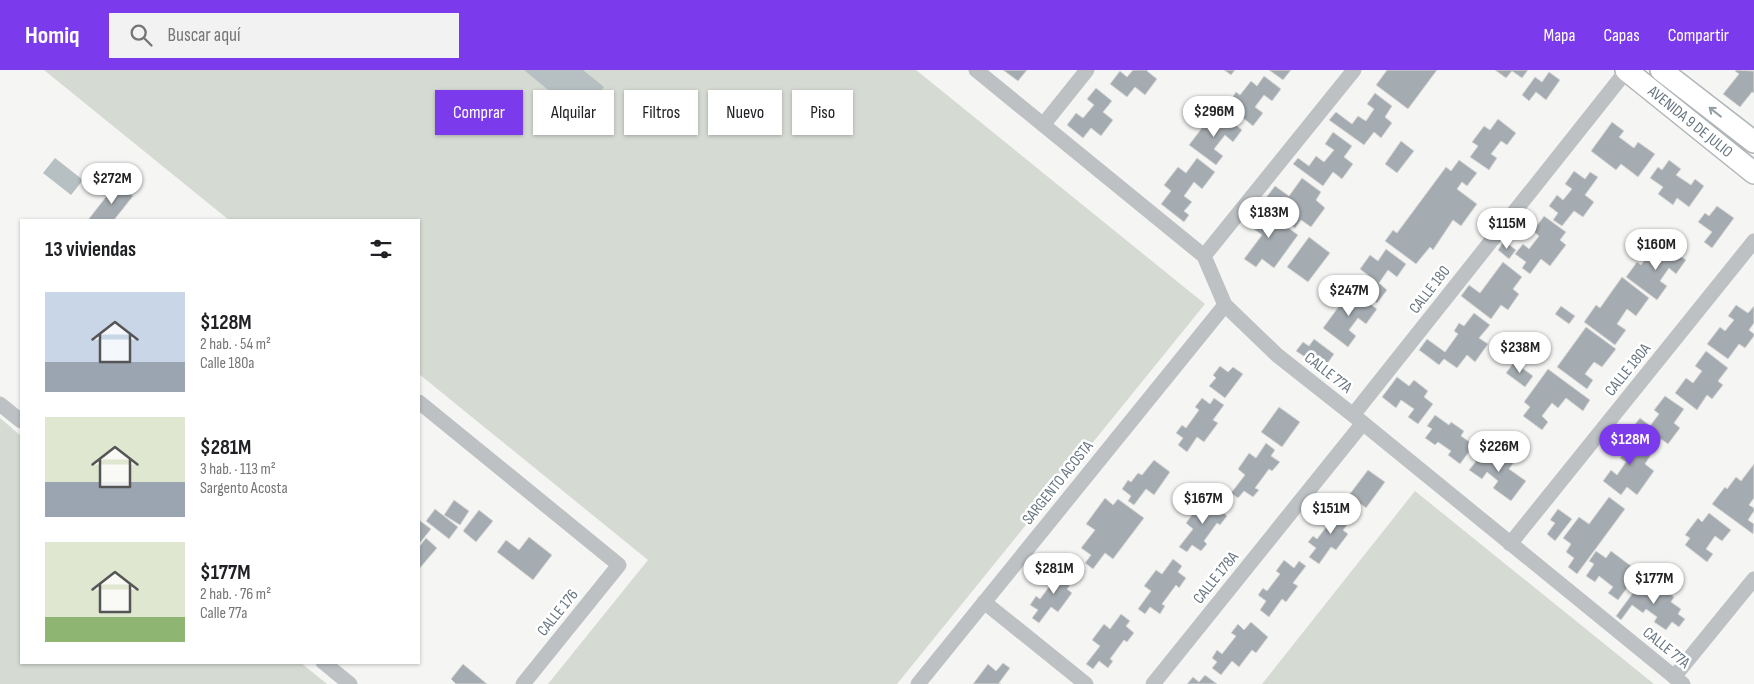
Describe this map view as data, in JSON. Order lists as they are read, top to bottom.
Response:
{
  "streets": {
    "main road": ["AVENIDA 9 DE JULIO"],
    "street": [
      "CALLE 180",
      "CALLE 180A",
      "CALLE 77A",
      "SARGENTO ACOSTA",
      "CALLE 178A",
      "CALLE 176"
    ]
  },
  "crossings": [
    ["AVENIDA 9 DE JULIO", "CALLE 180"],
    ["CALLE 180", "CALLE 77A"],
    ["CALLE 180", "CALLE 178A"],
    ["CALLE 180A", "CALLE 77A"],
    ["CALLE 77A", "SARGENTO ACOSTA"],
    ["CALLE 77A", "CALLE 178A"]
  ],
  "page": {
    "header": "Homiq",
    "search": "Buscar aquí",
    "nav": ["Mapa", "Capas", "Compartir"],
    "chip": [
      "Comprar",
      "Alquilar",
      "Filtros",
      "Nuevo",
      "Piso"
    ],
    "price": [
      "$296M",
      "$272M",
      "$183M",
      "$115M",
      "$160M",
      "$247M",
      "$238M",
      "$128M",
      "$226M",
      "$167M",
      "$151M",
      "$281M",
      "$177M"
    ],
    "heading": "13 viviendas",
    "list": [
      {
        "name": "$128M",
        "note": "2 hab. · 54 m² · Calle 180a"
      },
      {
        "name": "$281M",
        "note": "3 hab. · 113 m² · Sargento Acosta"
      },
      {
        "name": "$177M",
        "note": "2 hab. · 76 m² · Calle 77a"
      }
    ]
  }
}
